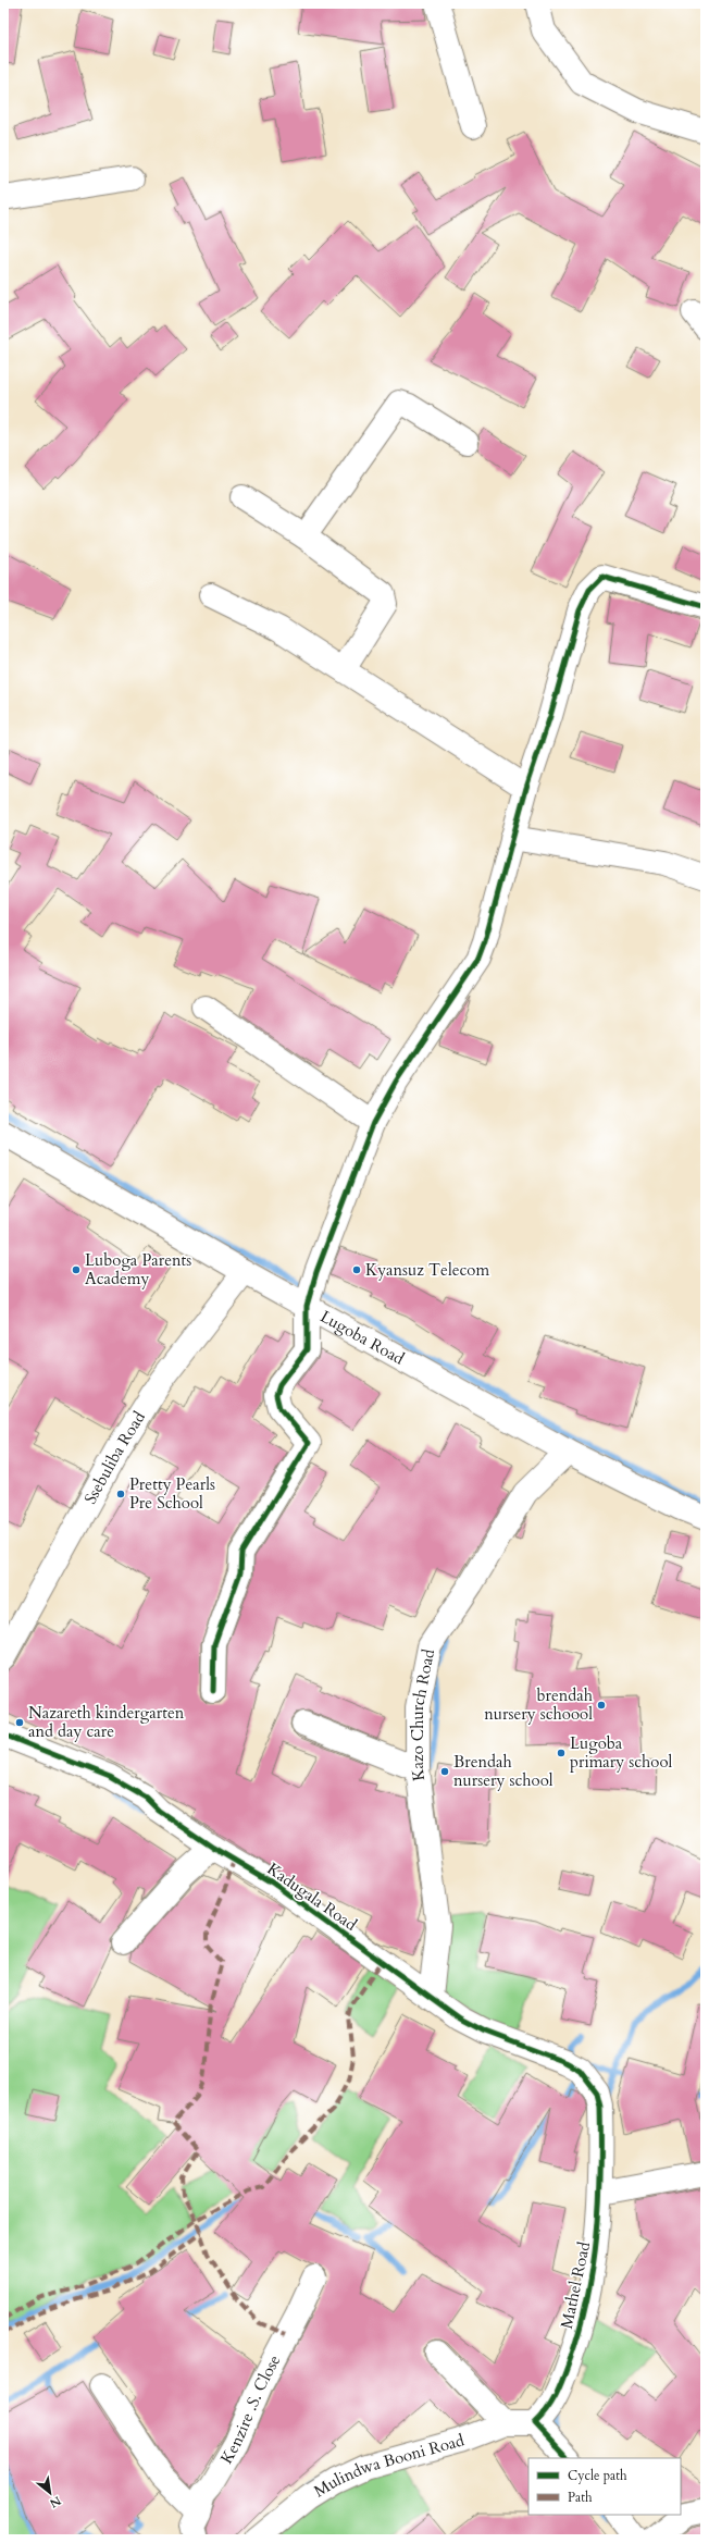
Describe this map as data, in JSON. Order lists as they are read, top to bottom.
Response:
{
  "streets": {
    "street": [
      "Lugoba Road",
      "Ssebuliba Road",
      "Kazo Church Road",
      "Kadugala Road",
      "Mathel Road",
      "Kenzire .S. Close",
      "Mulindwa Booni Road"
    ]
  },
  "crossings": [
    ["Lugoba Road", "Ssebuliba Road"],
    ["Lugoba Road", "Kazo Church Road"],
    ["Kazo Church Road", "Kadugala Road"],
    ["Kadugala Road", "Mathel Road"],
    ["Mathel Road", "Mulindwa Booni Road"]
  ],
  "places": [
    "Luboga Parents Academy",
    "Kyansuz Telecom",
    "Pretty Pearls Pre School",
    "brendah nursery schoool",
    "Nazareth kindergarten and day care",
    "Lugoba primary school",
    "Brendah nursery school"
  ],
  "legend": ["Cycle path", "Path"],
  "north": "bottom right"
}
